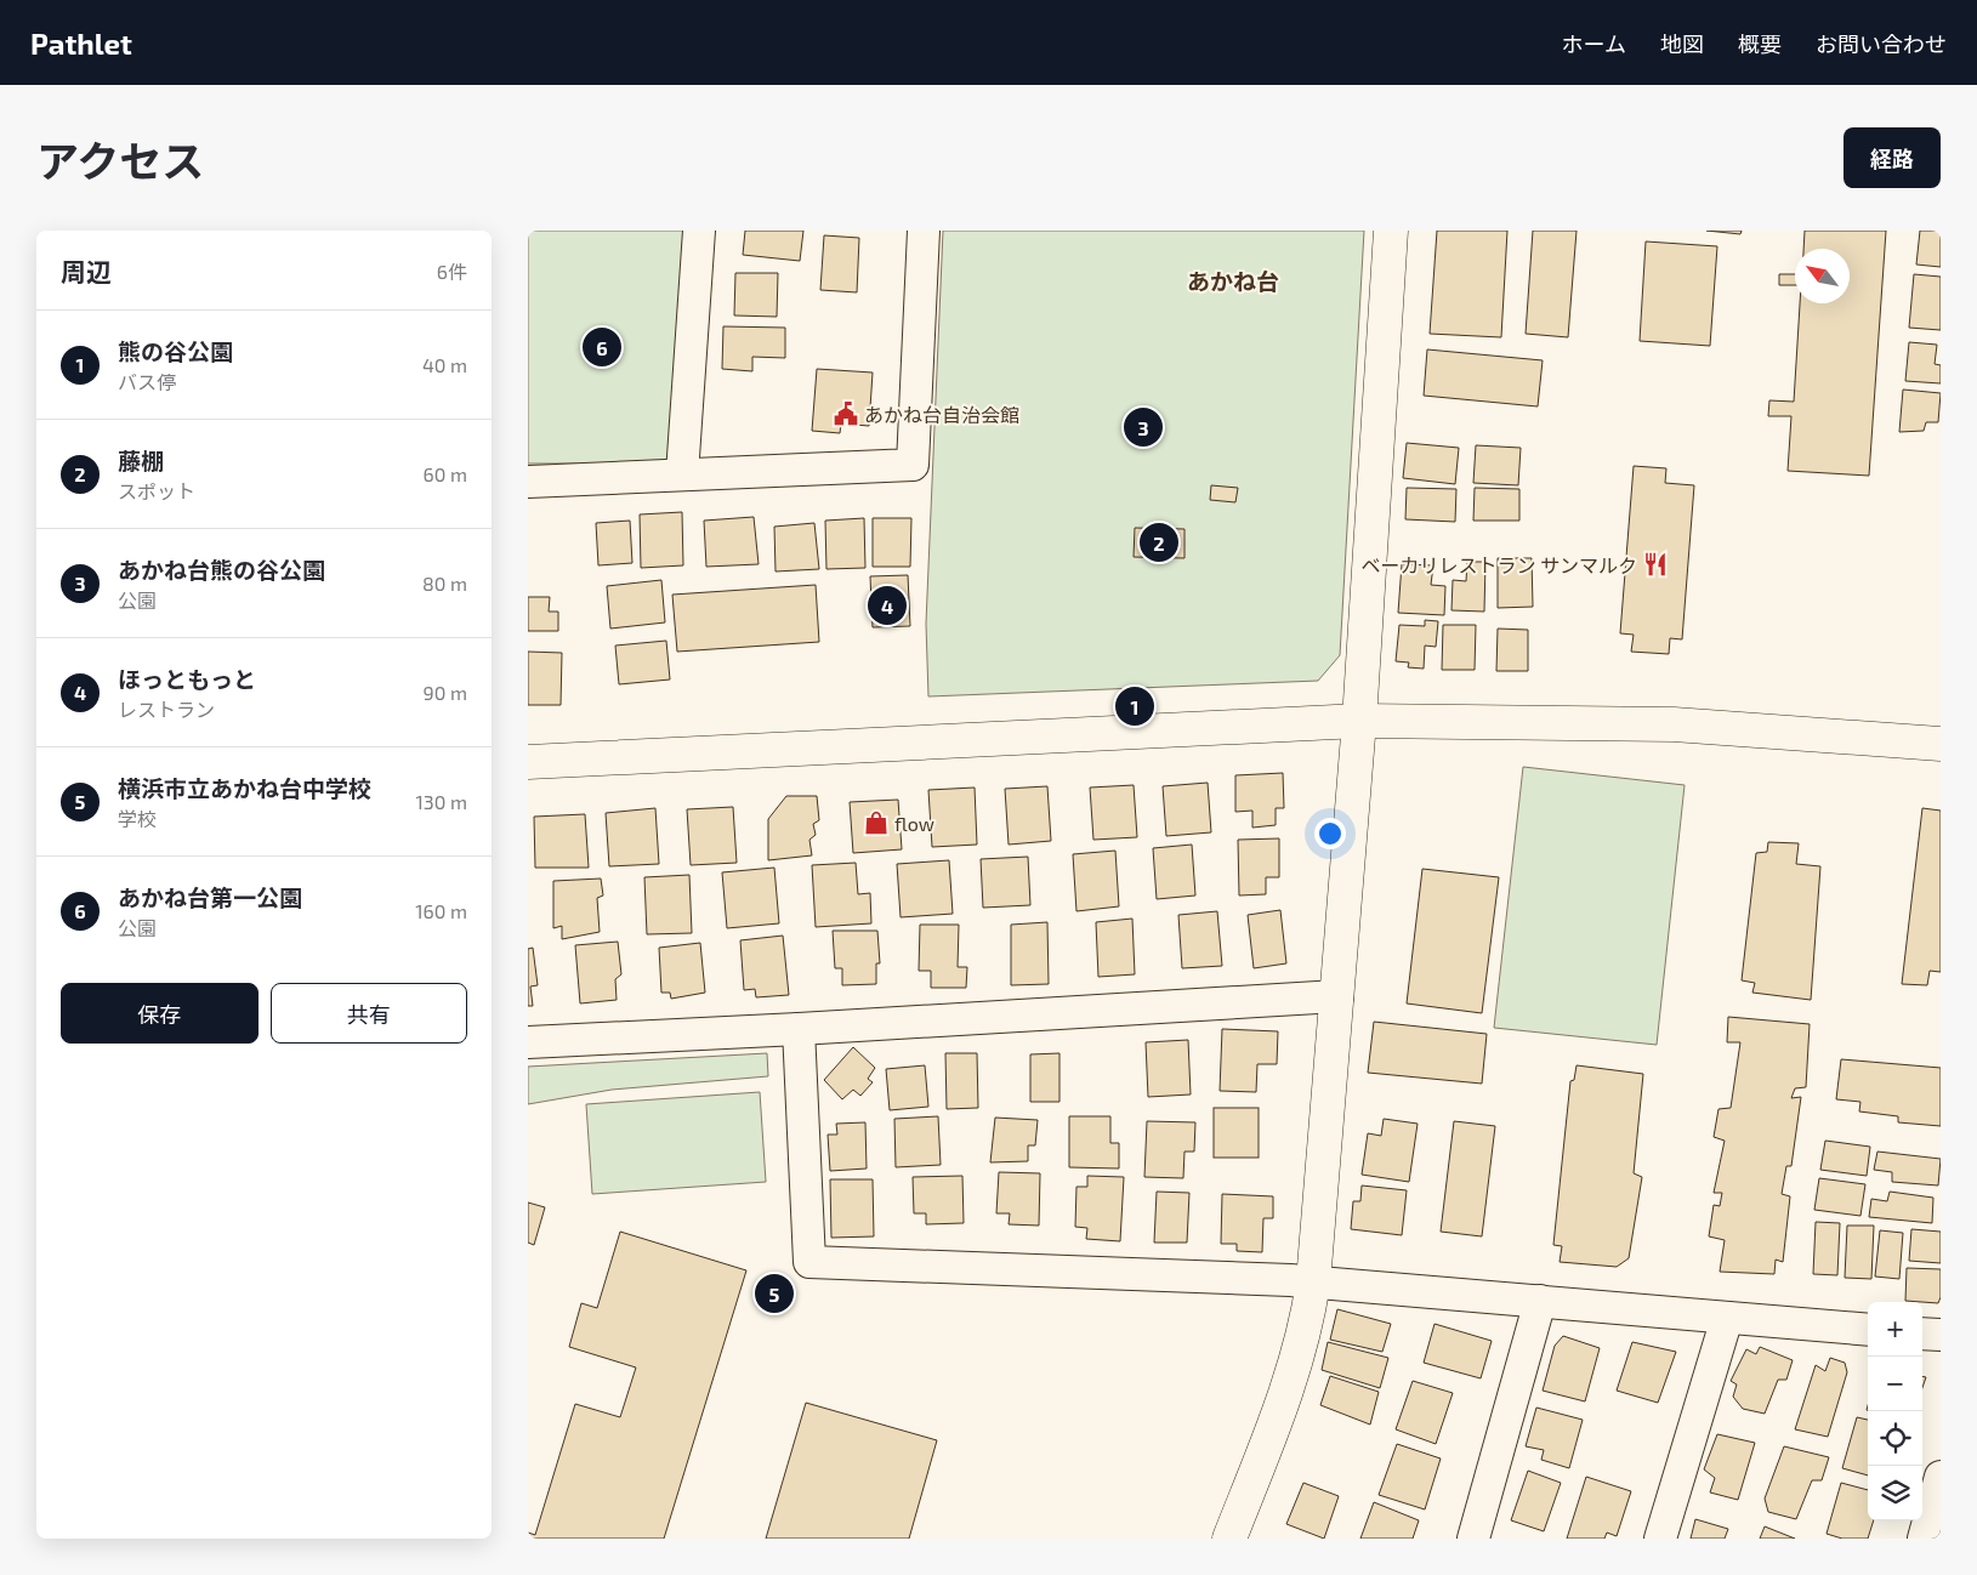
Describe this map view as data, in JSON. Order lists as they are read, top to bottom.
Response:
{
  "districts": ["あかね台"],
  "places": {
    "public building": ["あかね台自治会館"],
    "restaurant": ["ベーカリレストラン サンマルク"],
    "shop": ["flow"]
  },
  "north": "top left",
  "page": {
    "header": "Pathlet",
    "nav": [
      "ホーム",
      "地図",
      "概要",
      "お問い合わせ"
    ],
    "title": "アクセス",
    "buttons": [
      "経路",
      ["保存", "共有"]
    ],
    "heading": ["周辺", "6件"],
    "list": [
      {
        "mark": "1",
        "name": "熊の谷公園",
        "note": "バス停",
        "value": "40 m"
      },
      {
        "mark": "2",
        "name": "藤棚",
        "note": "スポット",
        "value": "60 m"
      },
      {
        "mark": "3",
        "name": "あかね台熊の谷公園",
        "note": "公園",
        "value": "80 m"
      },
      {
        "mark": "4",
        "name": "ほっともっと",
        "note": "レストラン",
        "value": "90 m"
      },
      {
        "mark": "5",
        "name": "横浜市立あかね台中学校",
        "note": "学校",
        "value": "130 m"
      },
      {
        "mark": "6",
        "name": "あかね台第一公園",
        "note": "公園",
        "value": "160 m"
      }
    ],
    "pins": [
      "6",
      "3",
      "2",
      "4",
      "1",
      "5"
    ],
    "map_buttons": ["+", "−"]
  }
}
